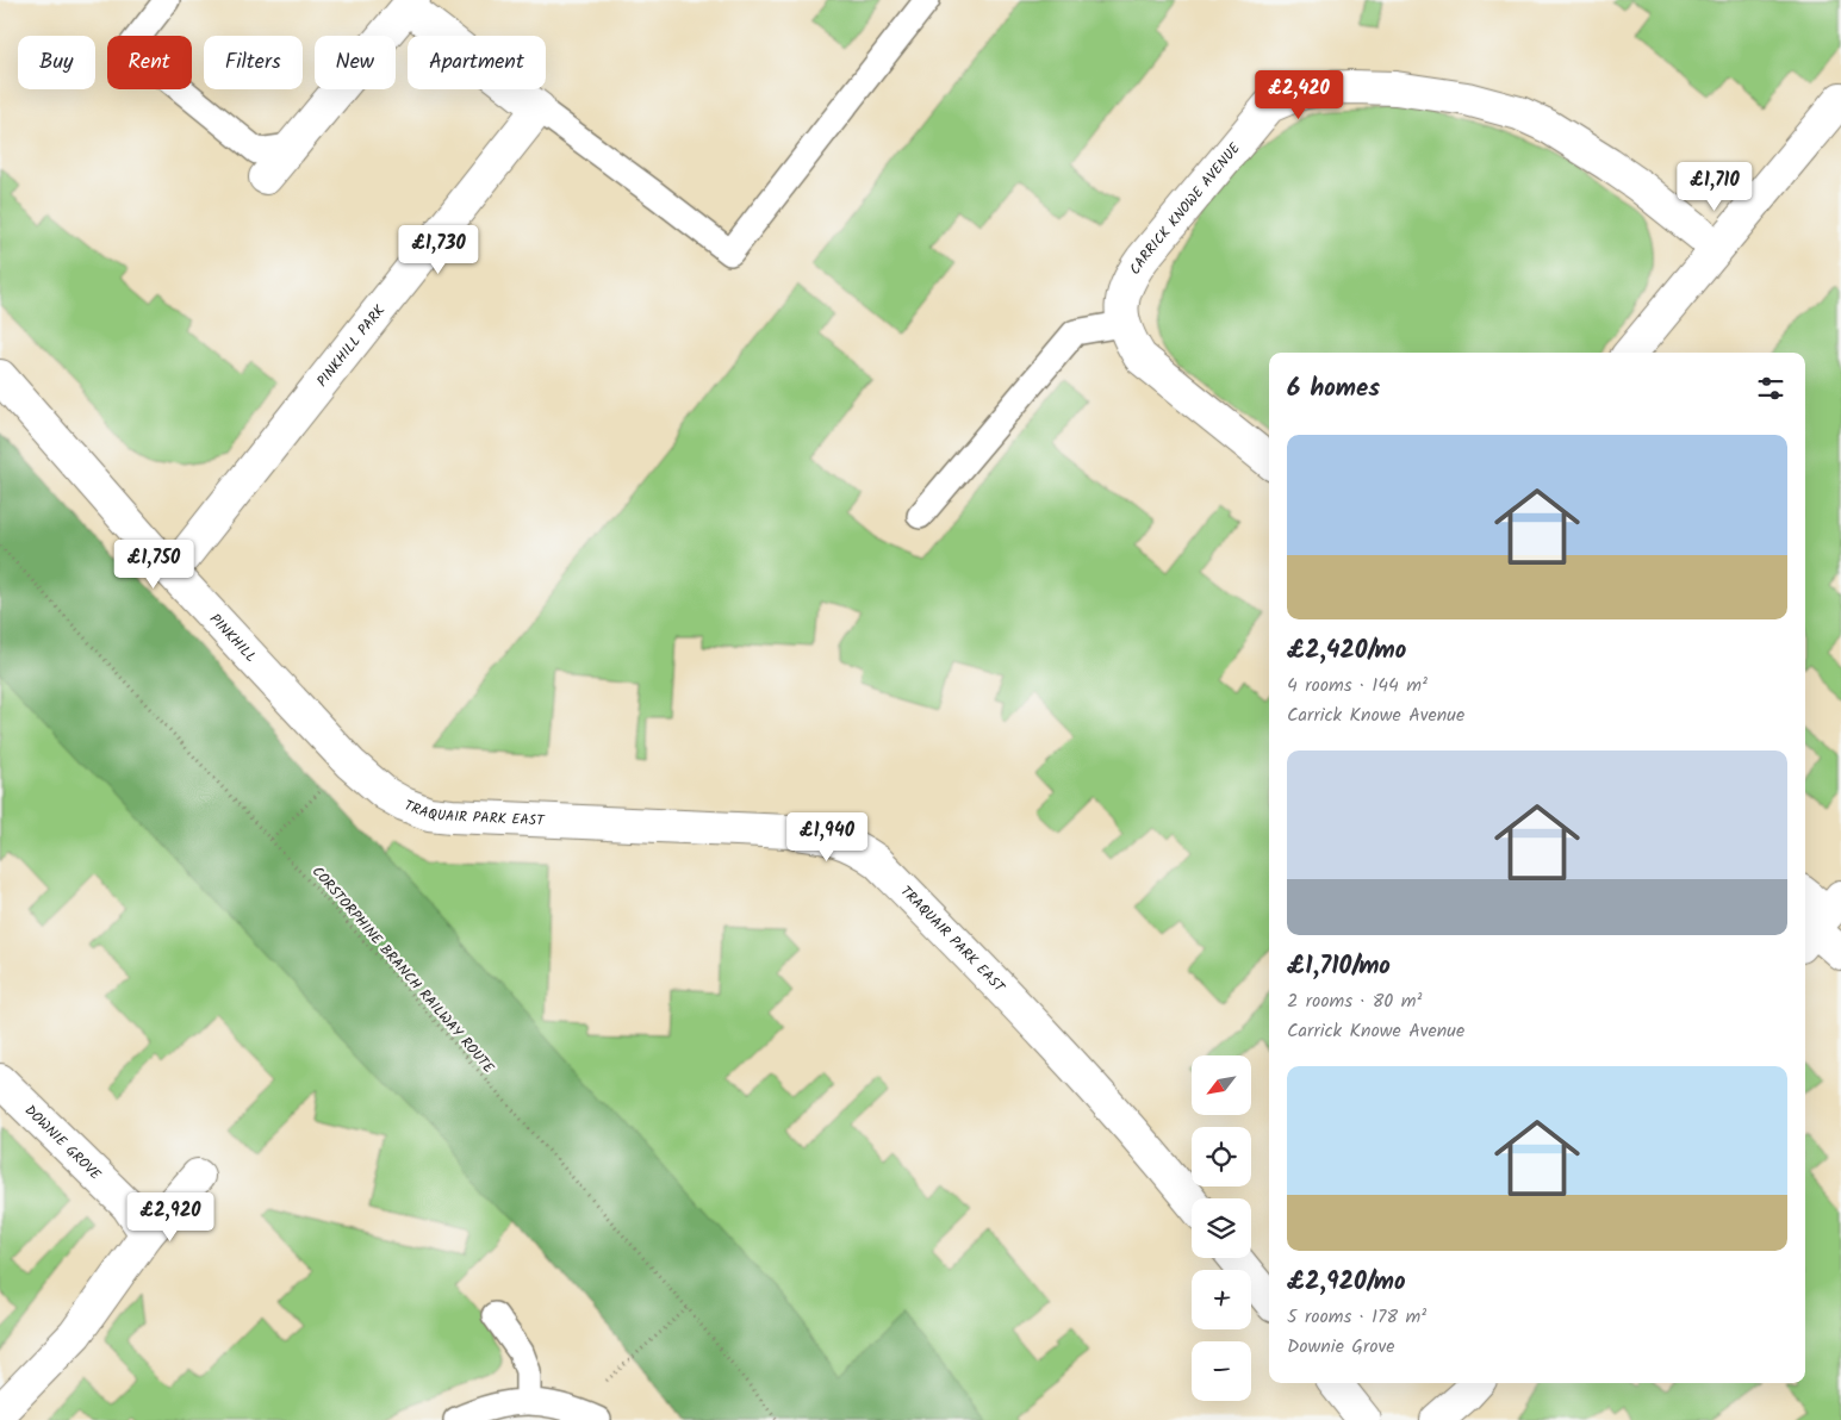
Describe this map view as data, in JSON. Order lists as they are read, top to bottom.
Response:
{
  "streets": {
    "street": [
      "CARRICK KNOWE AVENUE",
      "PINKHILL PARK",
      "PINKHILL",
      "TRAQUAIR PARK EAST",
      "DOWNIE GROVE"
    ],
    "path": ["CORSTORPHINE BRANCH RAILWAY ROUTE"]
  },
  "crossings": [
    ["PINKHILL PARK", "PINKHILL"],
    ["PINKHILL", "TRAQUAIR PARK EAST"]
  ],
  "north": "bottom left",
  "page": {
    "chip": [
      "Buy",
      "Rent",
      "Filters",
      "New",
      "Apartment"
    ],
    "price": [
      "£2,420",
      "£1,710",
      "£1,730",
      "£1,750",
      "£1,940",
      "£2,920"
    ],
    "heading": "6 homes",
    "list": [
      {
        "name": "£2,420/mo",
        "note": "4 rooms · 144 m² · Carrick Knowe Avenue"
      },
      {
        "name": "£1,710/mo",
        "note": "2 rooms · 80 m² · Carrick Knowe Avenue"
      },
      {
        "name": "£2,920/mo",
        "note": "5 rooms · 178 m² · Downie Grove"
      }
    ],
    "map_buttons": ["+", "−"]
  }
}
